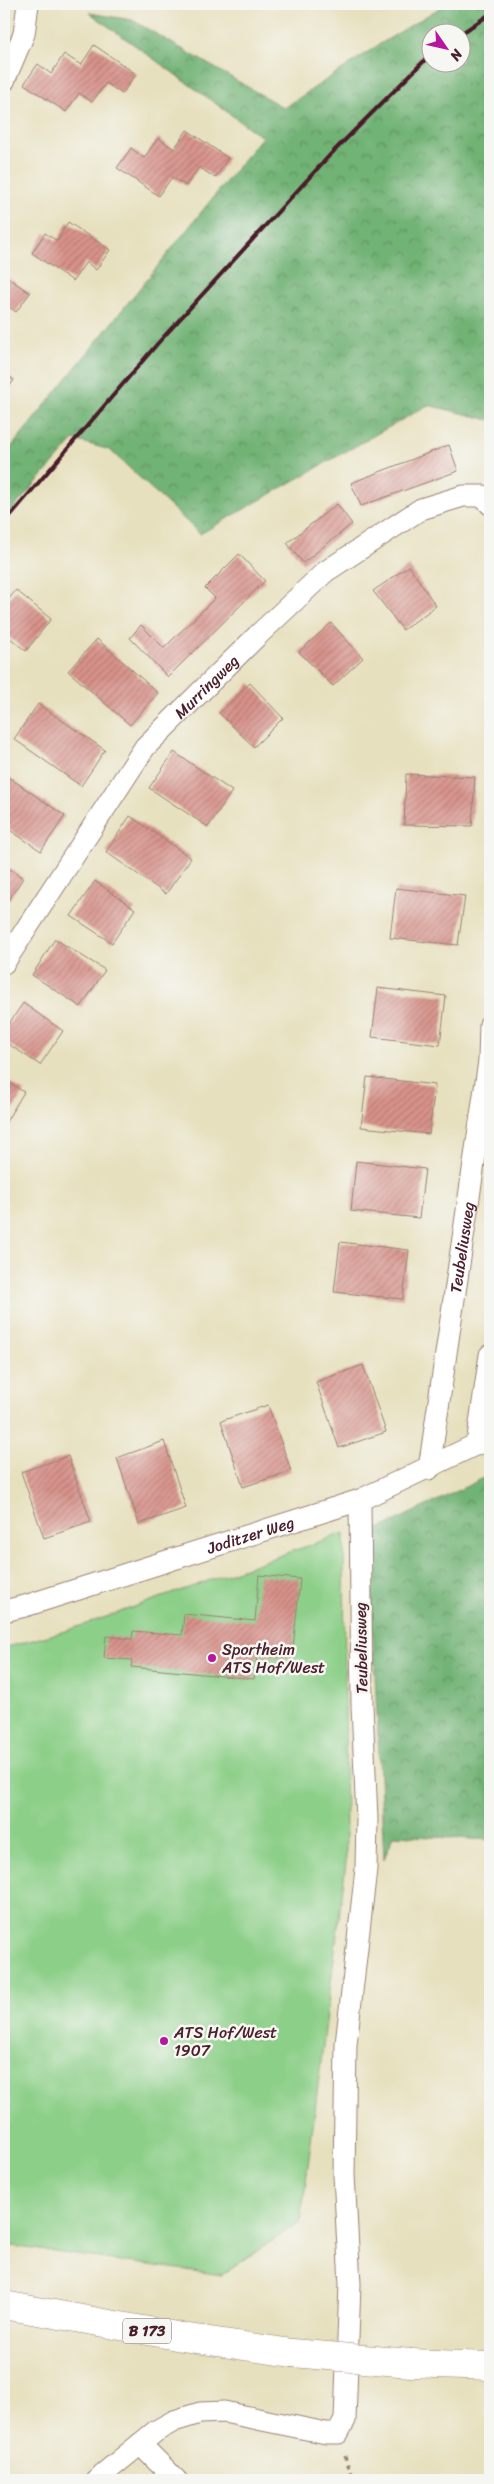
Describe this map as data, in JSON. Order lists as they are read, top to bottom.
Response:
{
  "streets": {
    "main road": ["B 173"],
    "street": ["Murringweg", "Teubeliusweg", "Joditzer Weg"]
  },
  "crossings": [
    ["Teubeliusweg", "Joditzer Weg"]
  ],
  "places": ["Sportheim ATS Hof/West", "ATS Hof/West 1907"],
  "north": "bottom right"
}
